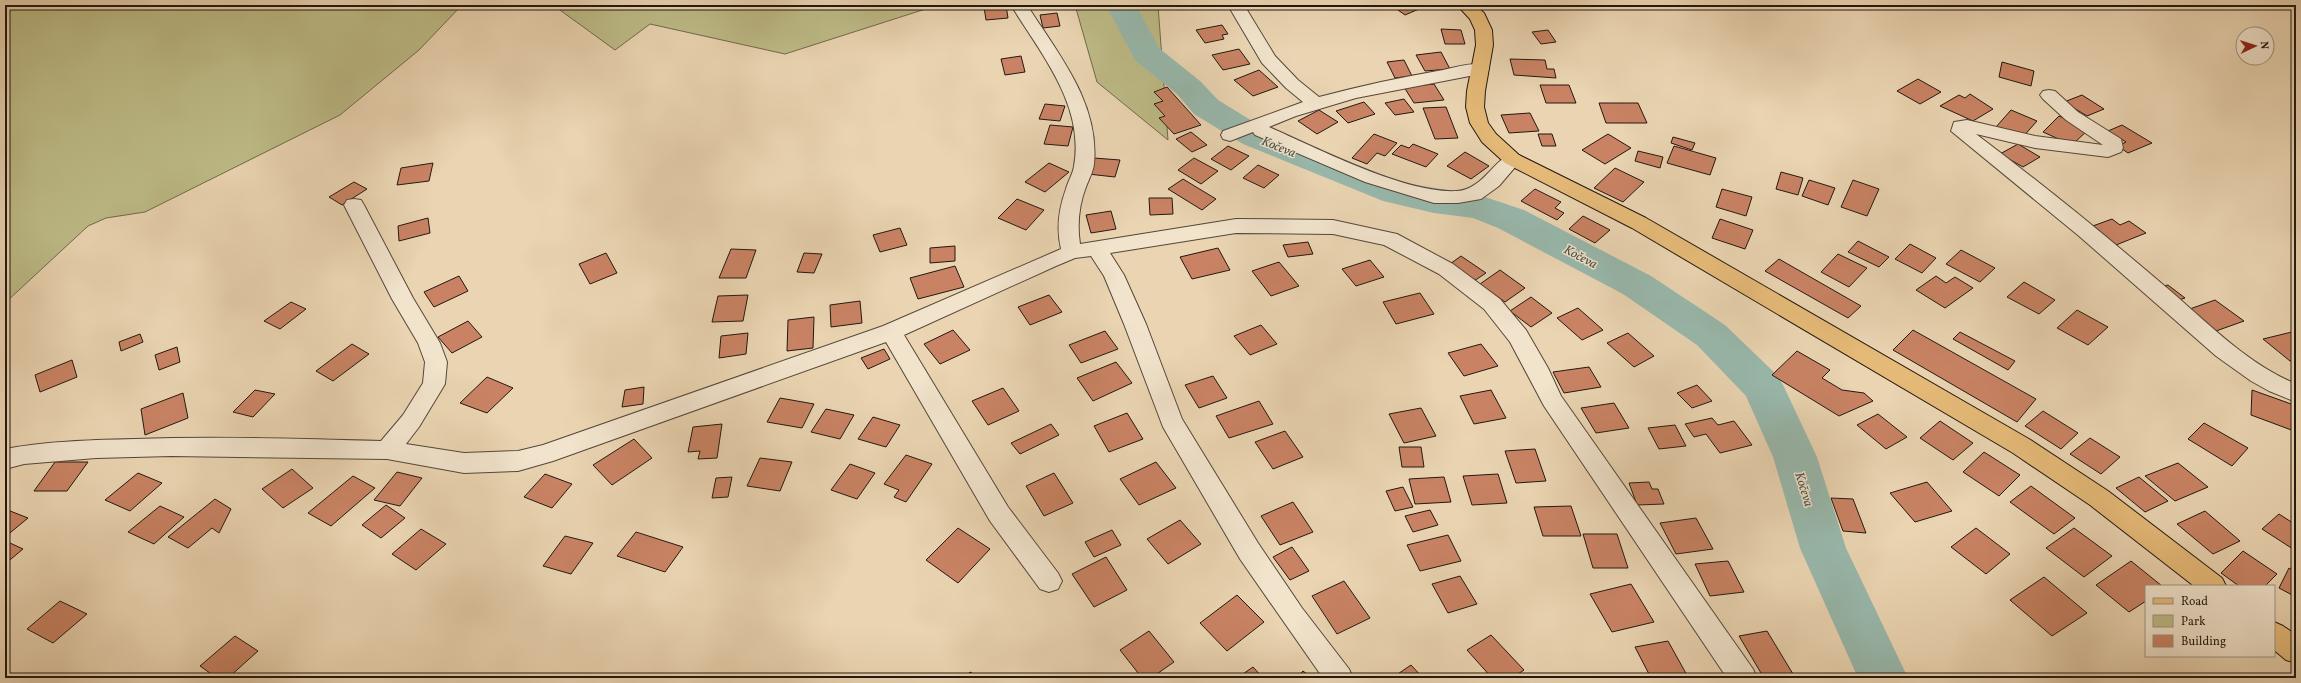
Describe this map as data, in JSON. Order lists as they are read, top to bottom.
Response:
{
  "water": ["Kočeva"],
  "legend": ["Road", "Park", "Building"],
  "north": "right"
}
